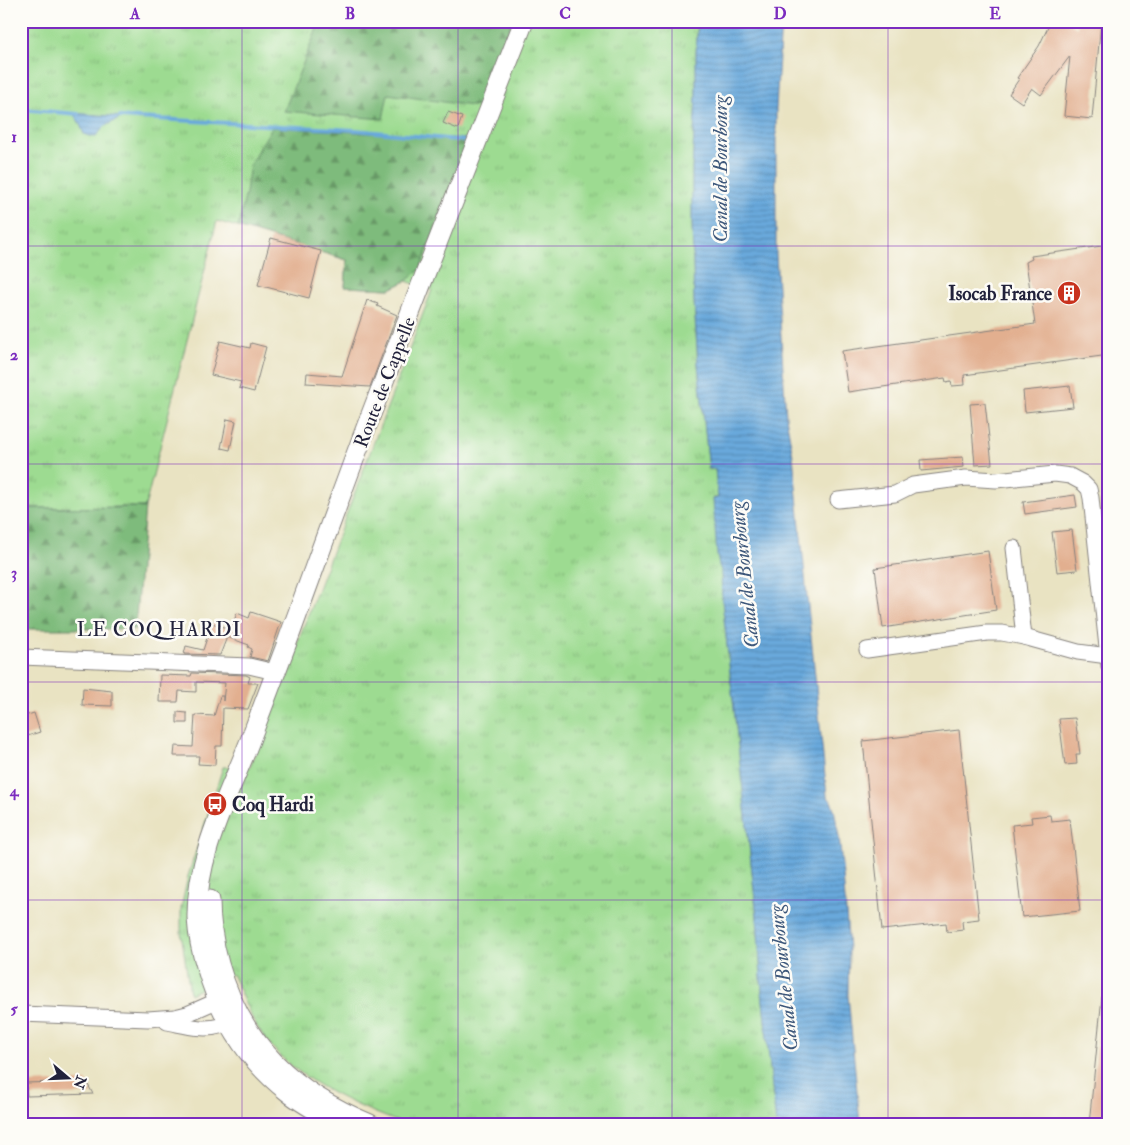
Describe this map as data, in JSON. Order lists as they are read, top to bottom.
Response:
{
  "streets": {
    "main road": ["Route de Cappelle"]
  },
  "districts": ["LE COQ HARDI"],
  "water": ["Canal de Bourbourg"],
  "places": {
    "building": ["Isocab France"],
    "bus stop": ["Coq Hardi"]
  },
  "north": "right",
  "grid": {
    "columns": [
      "A",
      "B",
      "C",
      "D",
      "E"
    ],
    "rows": [
      "1",
      "2",
      "3",
      "4",
      "5"
    ]
  }
}
